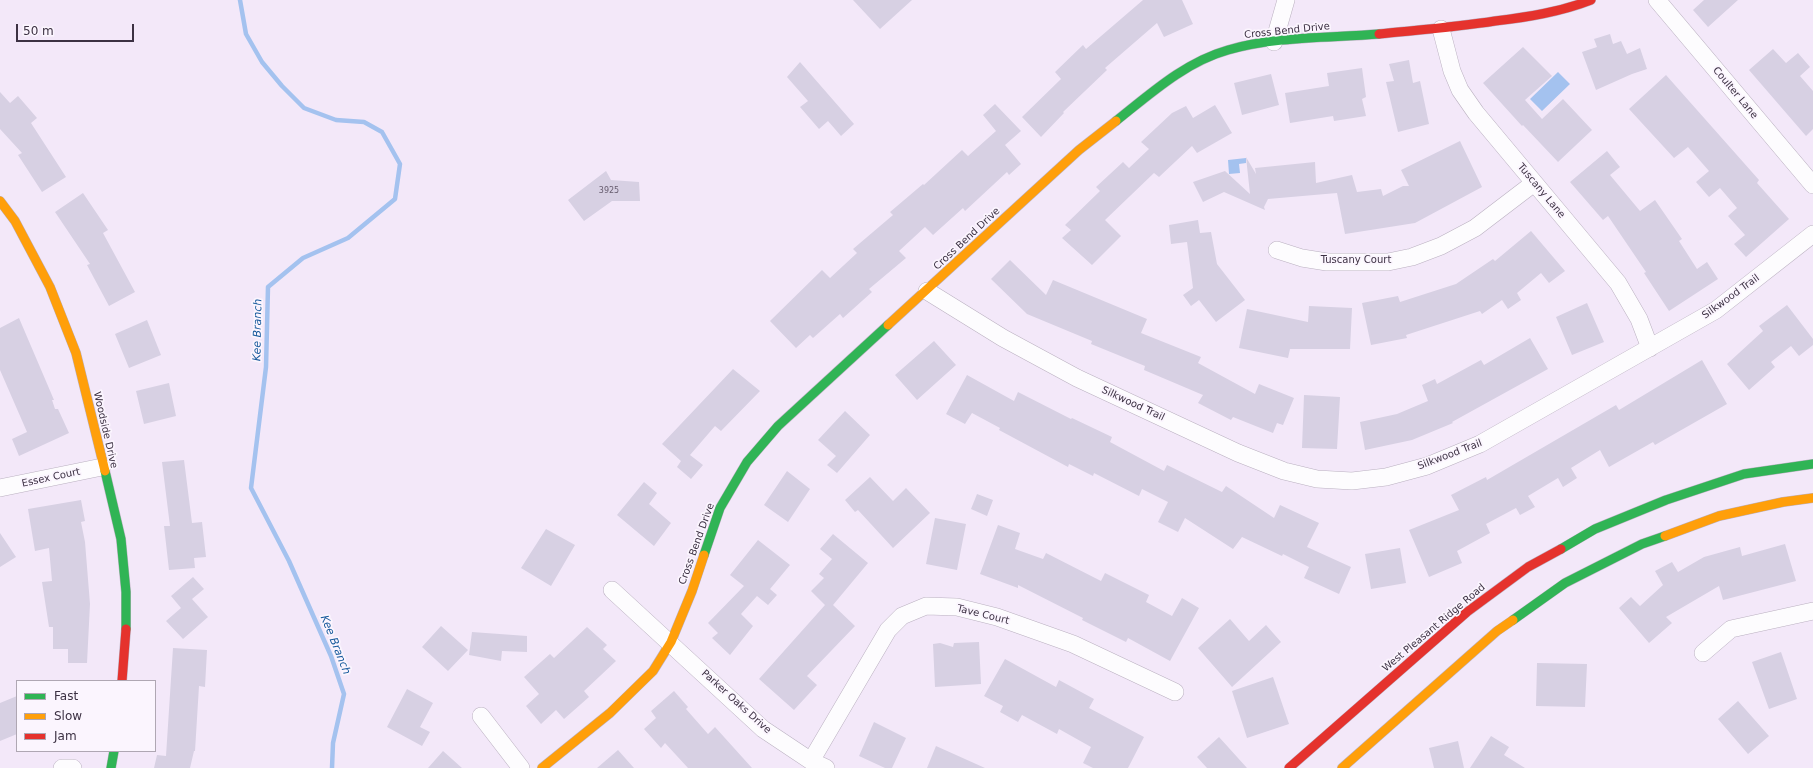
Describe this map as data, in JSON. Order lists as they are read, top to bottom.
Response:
{
  "streets": {
    "street": [
      "Cross Bend Drive",
      "Coulter Lane",
      "Tuscany Lane",
      "Tuscany Court",
      "Silkwood Trail",
      "Woodside Drive",
      "Essex Court",
      "Tave Court",
      "West Pleasant Ridge Road",
      "Parker Oaks Drive"
    ]
  },
  "crossings": [
    ["Cross Bend Drive", "Tuscany Lane"],
    ["Cross Bend Drive", "Silkwood Trail"],
    ["Cross Bend Drive", "Parker Oaks Drive"],
    ["Tuscany Lane", "Tuscany Court"],
    ["Tuscany Lane", "Silkwood Trail"],
    ["Woodside Drive", "Essex Court"],
    ["Tave Court", "Parker Oaks Drive"]
  ],
  "water": ["Kee Branch"],
  "house_numbers": ["3925"],
  "legend": ["Fast", "Slow", "Jam"],
  "scale_bar": "50 m"
}
